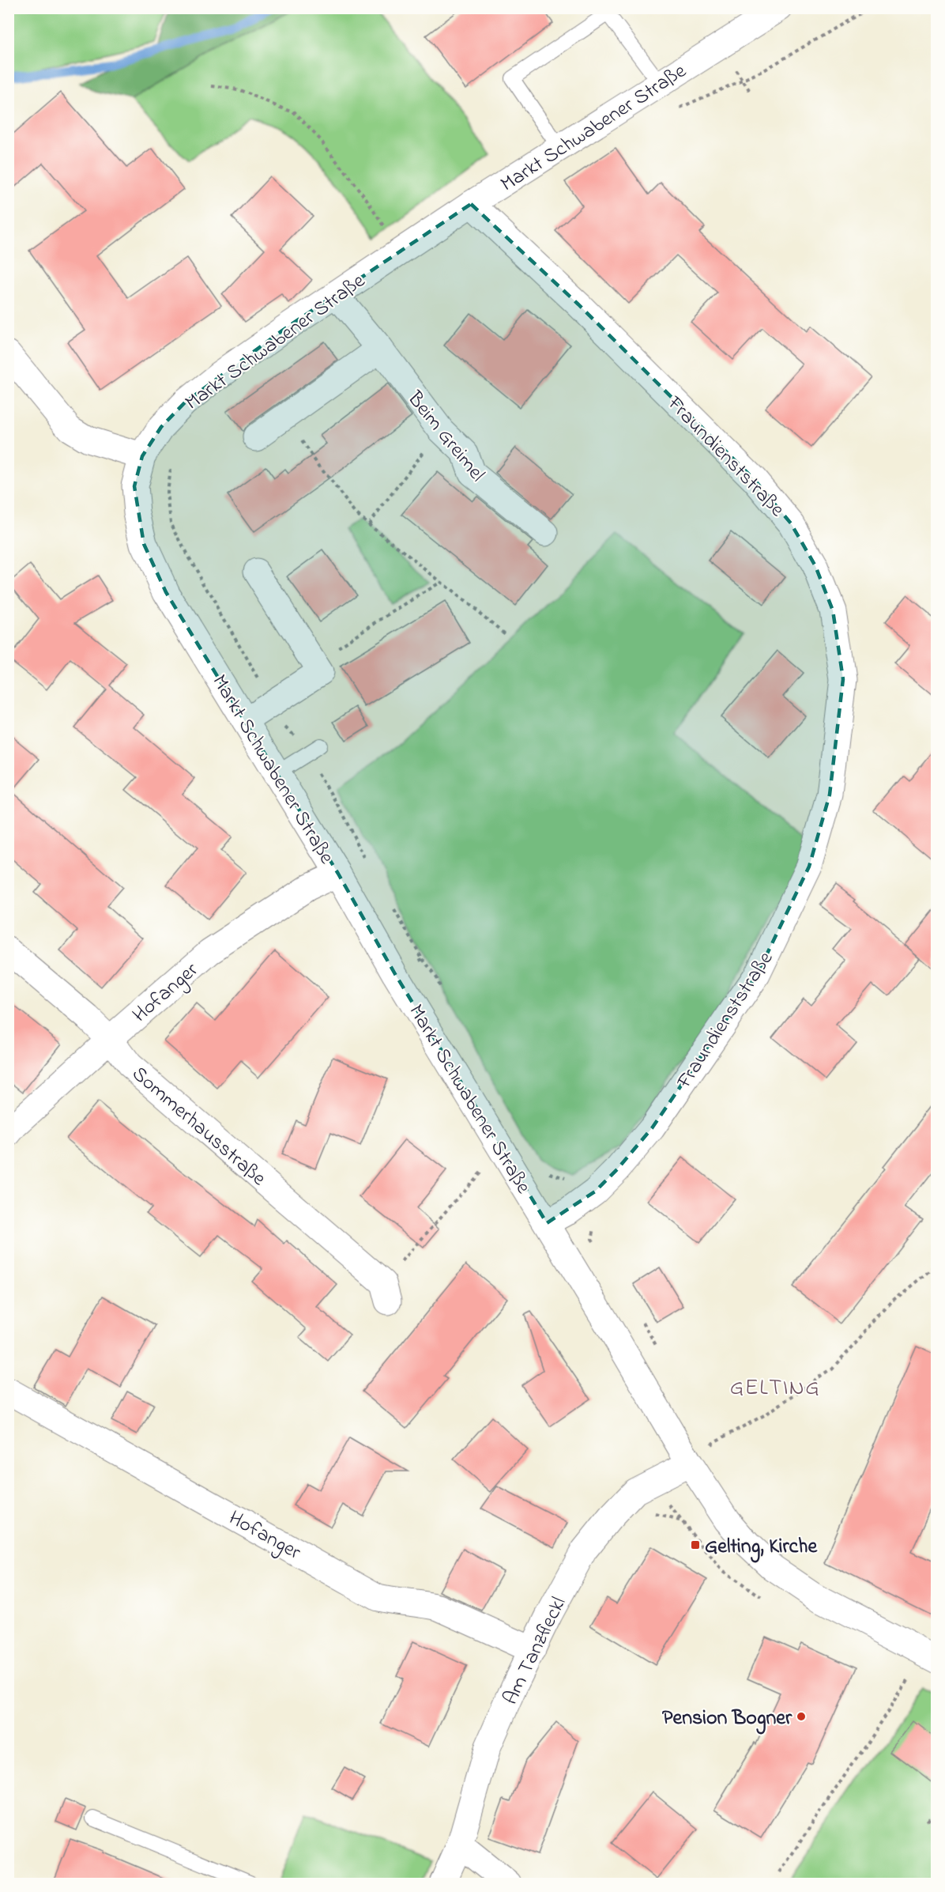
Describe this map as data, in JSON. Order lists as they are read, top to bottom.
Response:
{
  "streets": {
    "street": [
      "Markt Schwabener Straße",
      "Beim Greimel",
      "Fraundienststraße",
      "Hofanger",
      "Sommerhausstraße",
      "Am Tanzfleckl"
    ]
  },
  "crossings": [
    ["Markt Schwabener Straße", "Beim Greimel"],
    ["Markt Schwabener Straße", "Fraundienststraße"],
    ["Markt Schwabener Straße", "Hofanger"],
    ["Markt Schwabener Straße", "Am Tanzfleckl"],
    ["Hofanger", "Sommerhausstraße"],
    ["Hofanger", "Am Tanzfleckl"]
  ],
  "districts": ["GELTING"],
  "places": {
    "transit": ["Gelting, Kirche"],
    "other": ["Pension Bogner"]
  }
}
